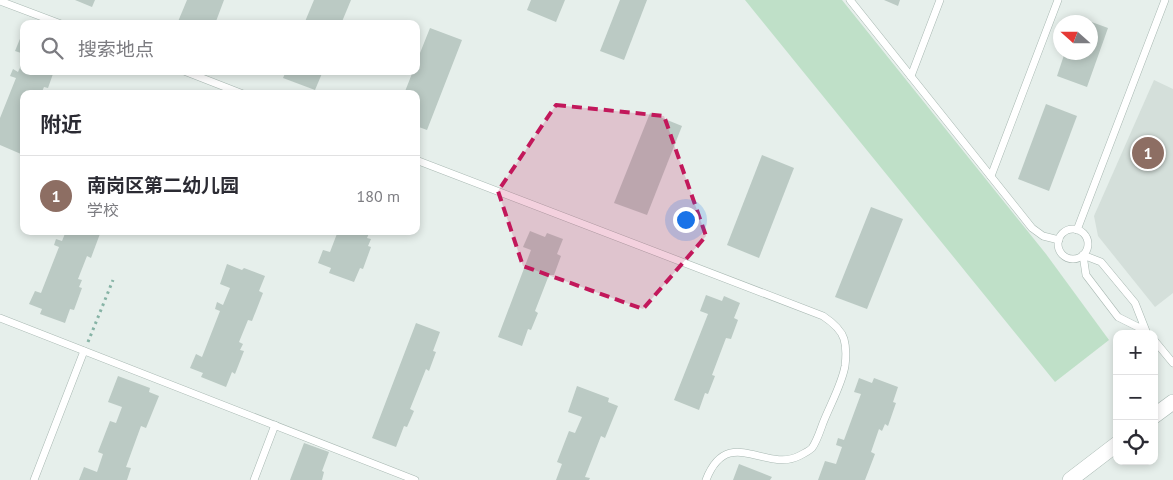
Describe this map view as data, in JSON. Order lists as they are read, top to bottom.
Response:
{
  "north": "left",
  "page": {
    "search": "搜索地点",
    "heading": "附近",
    "pins": "1",
    "list": [
      {
        "mark": "1",
        "name": "南岗区第二幼儿园",
        "note": "学校",
        "value": "180 m"
      }
    ],
    "map_buttons": ["+", "−"]
  }
}
